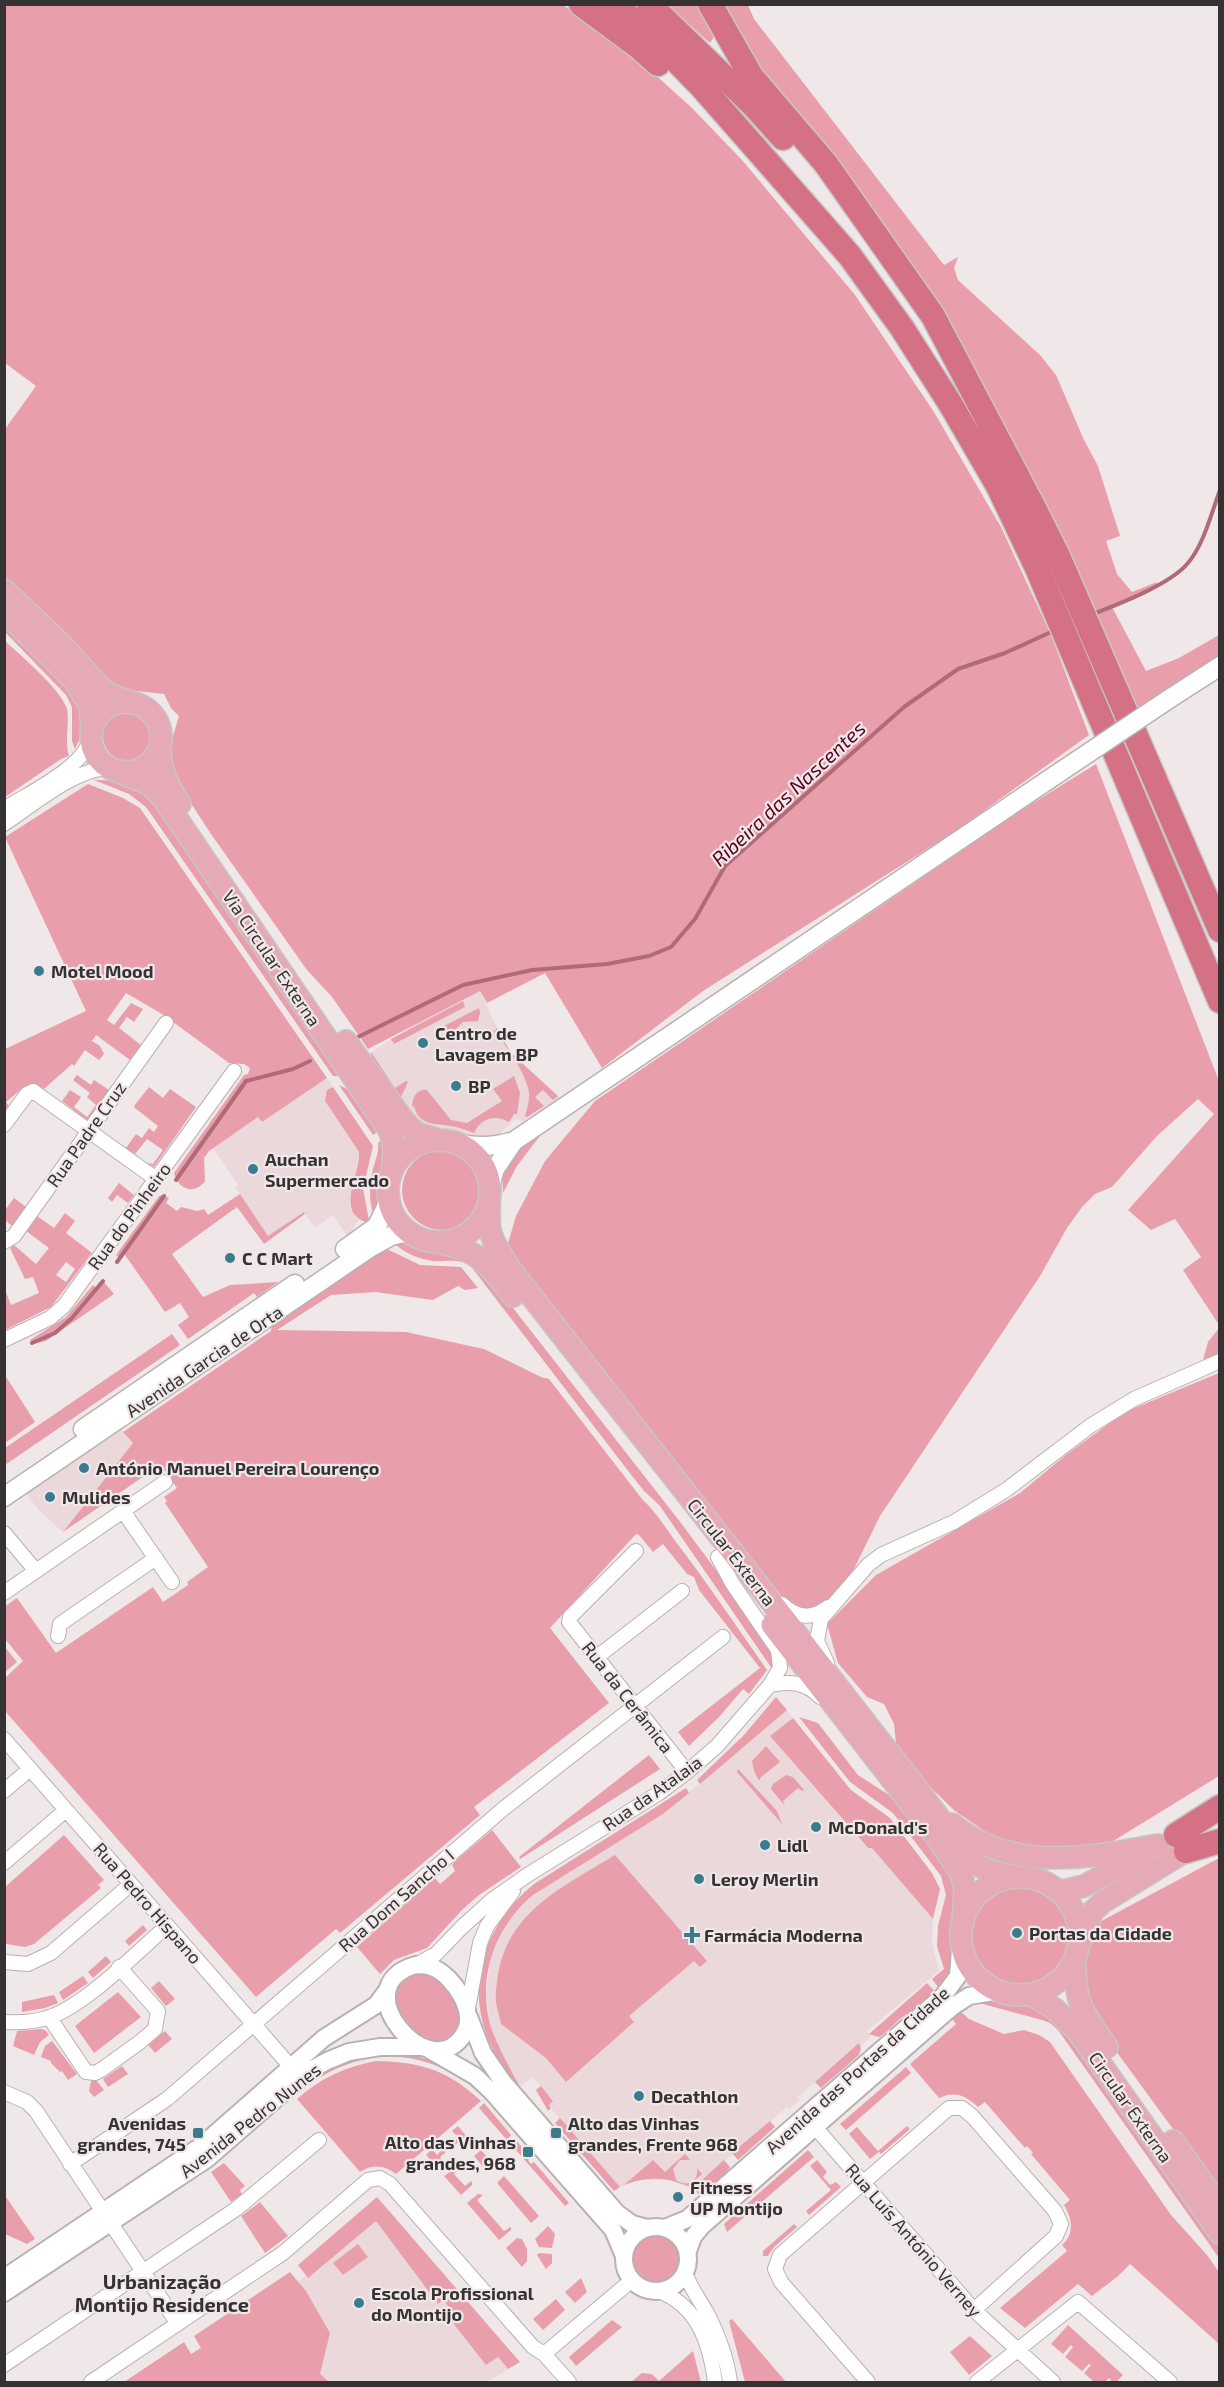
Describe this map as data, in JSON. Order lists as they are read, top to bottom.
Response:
{
  "streets": {
    "main road": ["Via Circular Externa", "Avenida Garcia de Orta", "Circular Externa"],
    "street": [
      "Rua Padre Cruz",
      "Rua do Pinheiro",
      "Rua da Cerâmica",
      "Rua da Atalaia",
      "Rua Dom Sancho I",
      "Rua Pedro Hispano",
      "Avenida das Portas da Cidade",
      "Avenida Pedro Nunes",
      "Rua Luís António Verney"
    ]
  },
  "crossings": [
    ["Via Circular Externa", "Avenida Garcia de Orta"],
    ["Via Circular Externa", "Circular Externa"],
    ["Avenida Garcia de Orta", "Circular Externa"],
    ["Circular Externa", "Rua da Atalaia"],
    ["Circular Externa", "Avenida das Portas da Cidade"],
    ["Rua da Cerâmica", "Rua da Atalaia"],
    ["Rua da Cerâmica", "Rua Dom Sancho I"],
    ["Rua da Atalaia", "Avenida Pedro Nunes"],
    ["Rua Dom Sancho I", "Rua Pedro Hispano"],
    ["Rua Pedro Hispano", "Avenida Pedro Nunes"],
    ["Avenida das Portas da Cidade", "Avenida Pedro Nunes"],
    ["Avenida das Portas da Cidade", "Rua Luís António Verney"]
  ],
  "districts": ["Urbanização Montijo Residence"],
  "water": ["Ribeira das Nascentes"],
  "places": {
    "other": [
      "Motel Mood",
      "Centro de Lavagem BP",
      "BP",
      "Auchan Supermercado",
      "C C Mart",
      "António Manuel Pereira Lourenço",
      "Mulides",
      "McDonald's",
      "Lidl",
      "Leroy Merlin",
      "Portas da Cidade",
      "Decathlon",
      "Fitness UP Montijo",
      "Escola Profissional do Montijo"
    ],
    "health": ["Farmácia Moderna"],
    "transit": ["Avenidas grandes, 745", "Alto das Vinhas grandes, Frente 968", "Alto das Vinhas grandes, 968"]
  }
}
